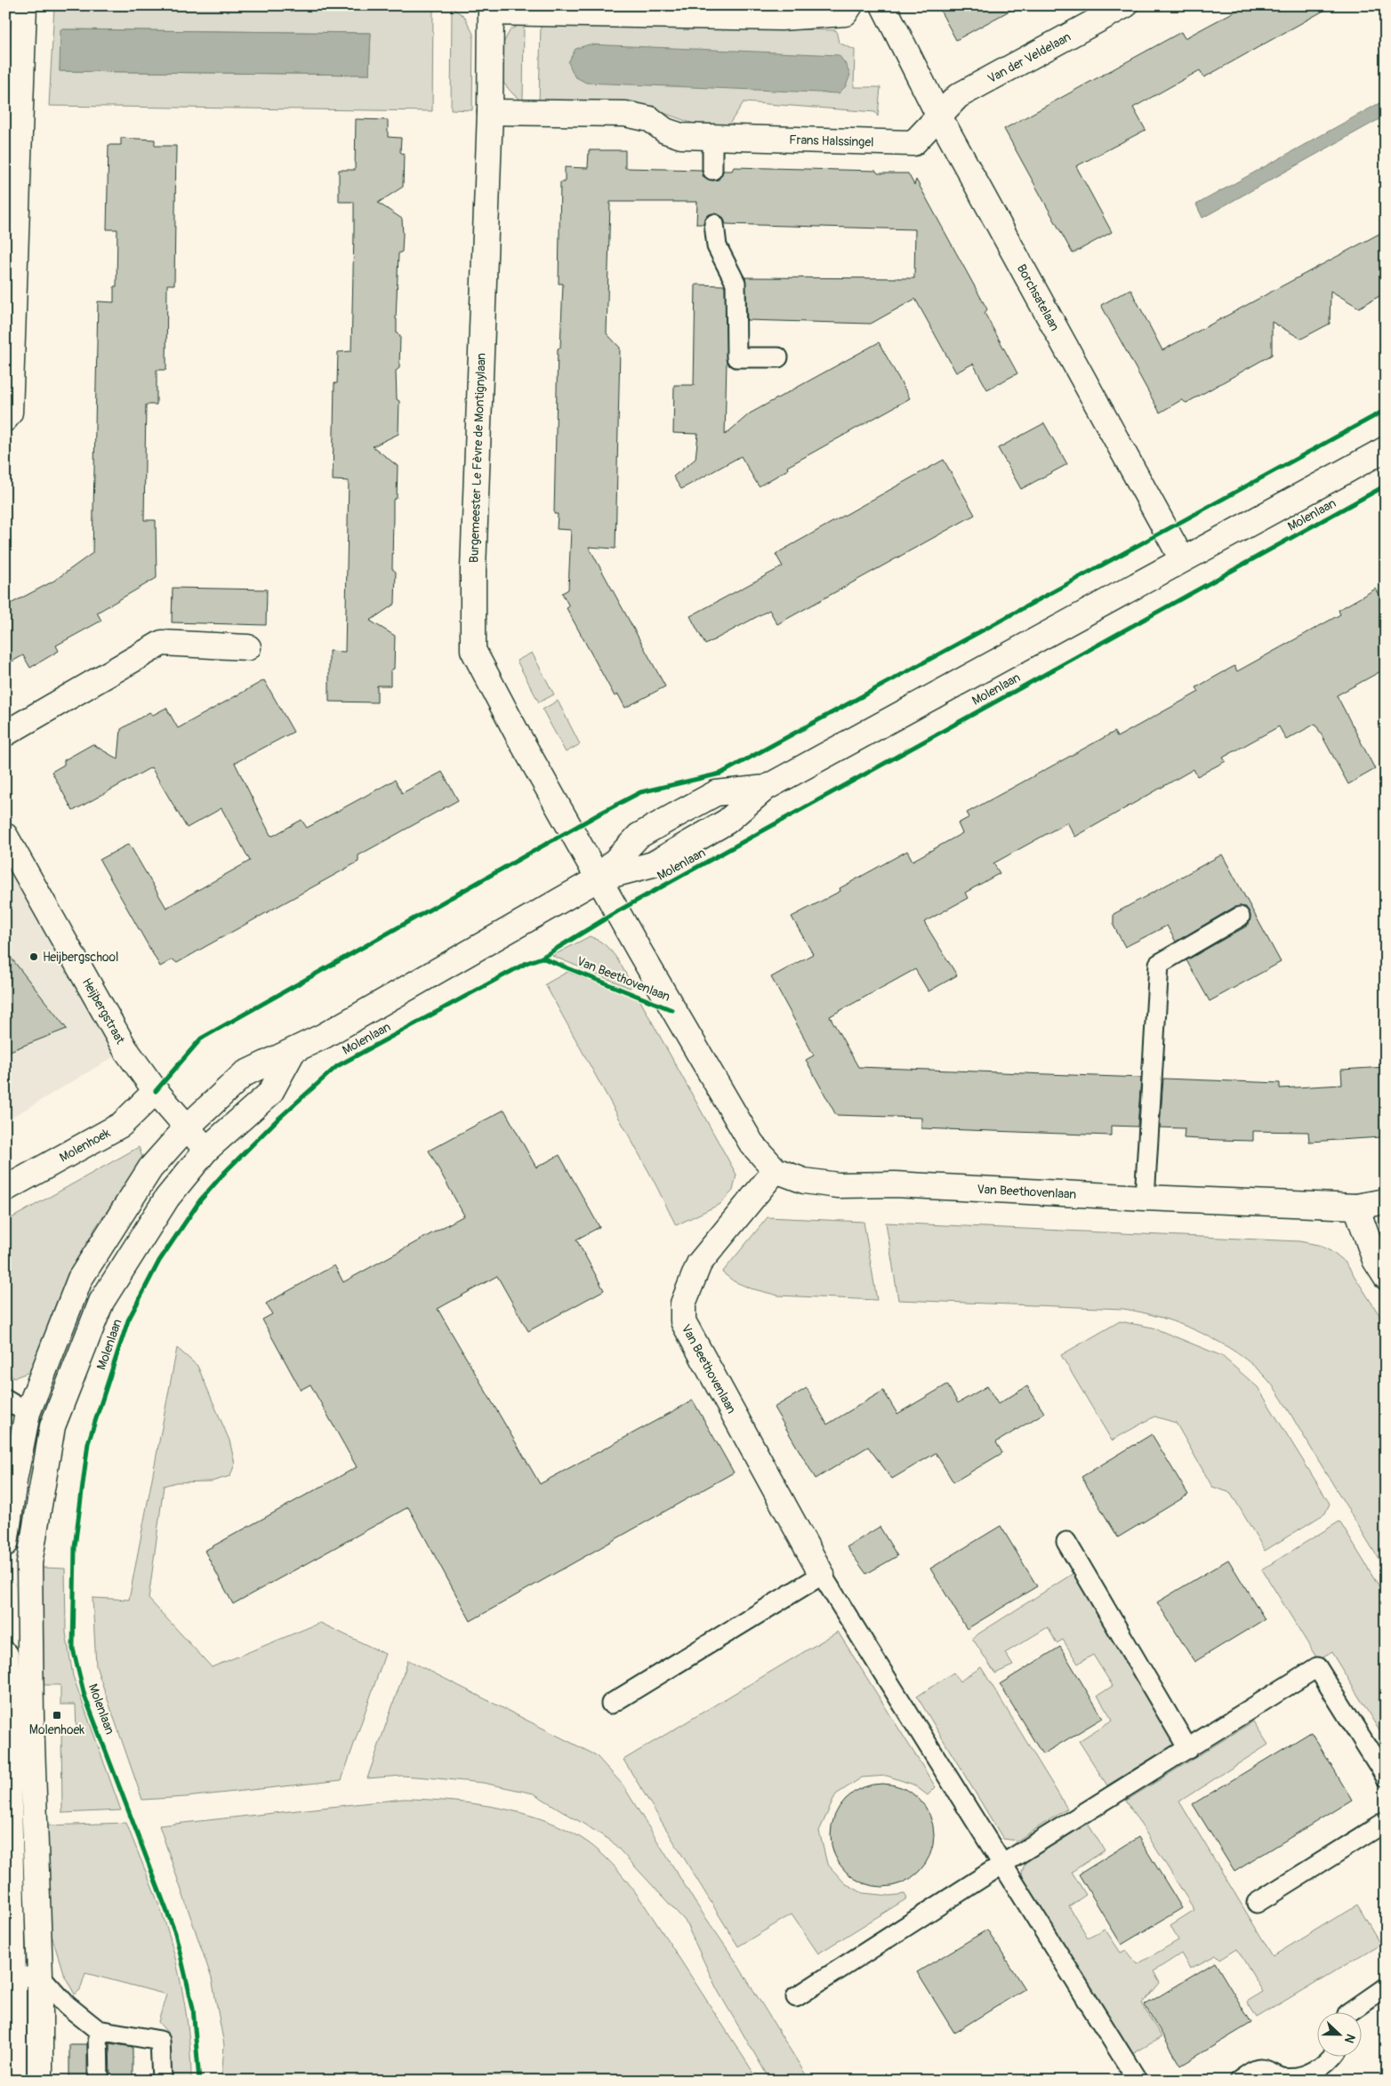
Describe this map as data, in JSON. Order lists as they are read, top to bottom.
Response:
{
  "streets": {
    "street": [
      "Van der Veldelaan",
      "Frans Halssingel",
      "Borchsatelaan",
      "Burgemeester Le Fèvre de Montignylaan",
      "Molenlaan",
      "Van Beethovenlaan",
      "Heijbergstraat",
      "Molenhoek"
    ]
  },
  "crossings": [
    ["Van der Veldelaan", "Frans Halssingel"],
    ["Van der Veldelaan", "Borchsatelaan"],
    ["Frans Halssingel", "Borchsatelaan"],
    ["Frans Halssingel", "Burgemeester Le Fèvre de Montignylaan"],
    ["Borchsatelaan", "Molenlaan"],
    ["Burgemeester Le Fèvre de Montignylaan", "Molenlaan"],
    ["Burgemeester Le Fèvre de Montignylaan", "Van Beethovenlaan"],
    ["Molenlaan", "Van Beethovenlaan"],
    ["Molenlaan", "Heijbergstraat"],
    ["Heijbergstraat", "Molenhoek"]
  ],
  "places": {
    "other": ["Heijbergschool"],
    "transit": ["Molenhoek"]
  },
  "north": "right"
}
